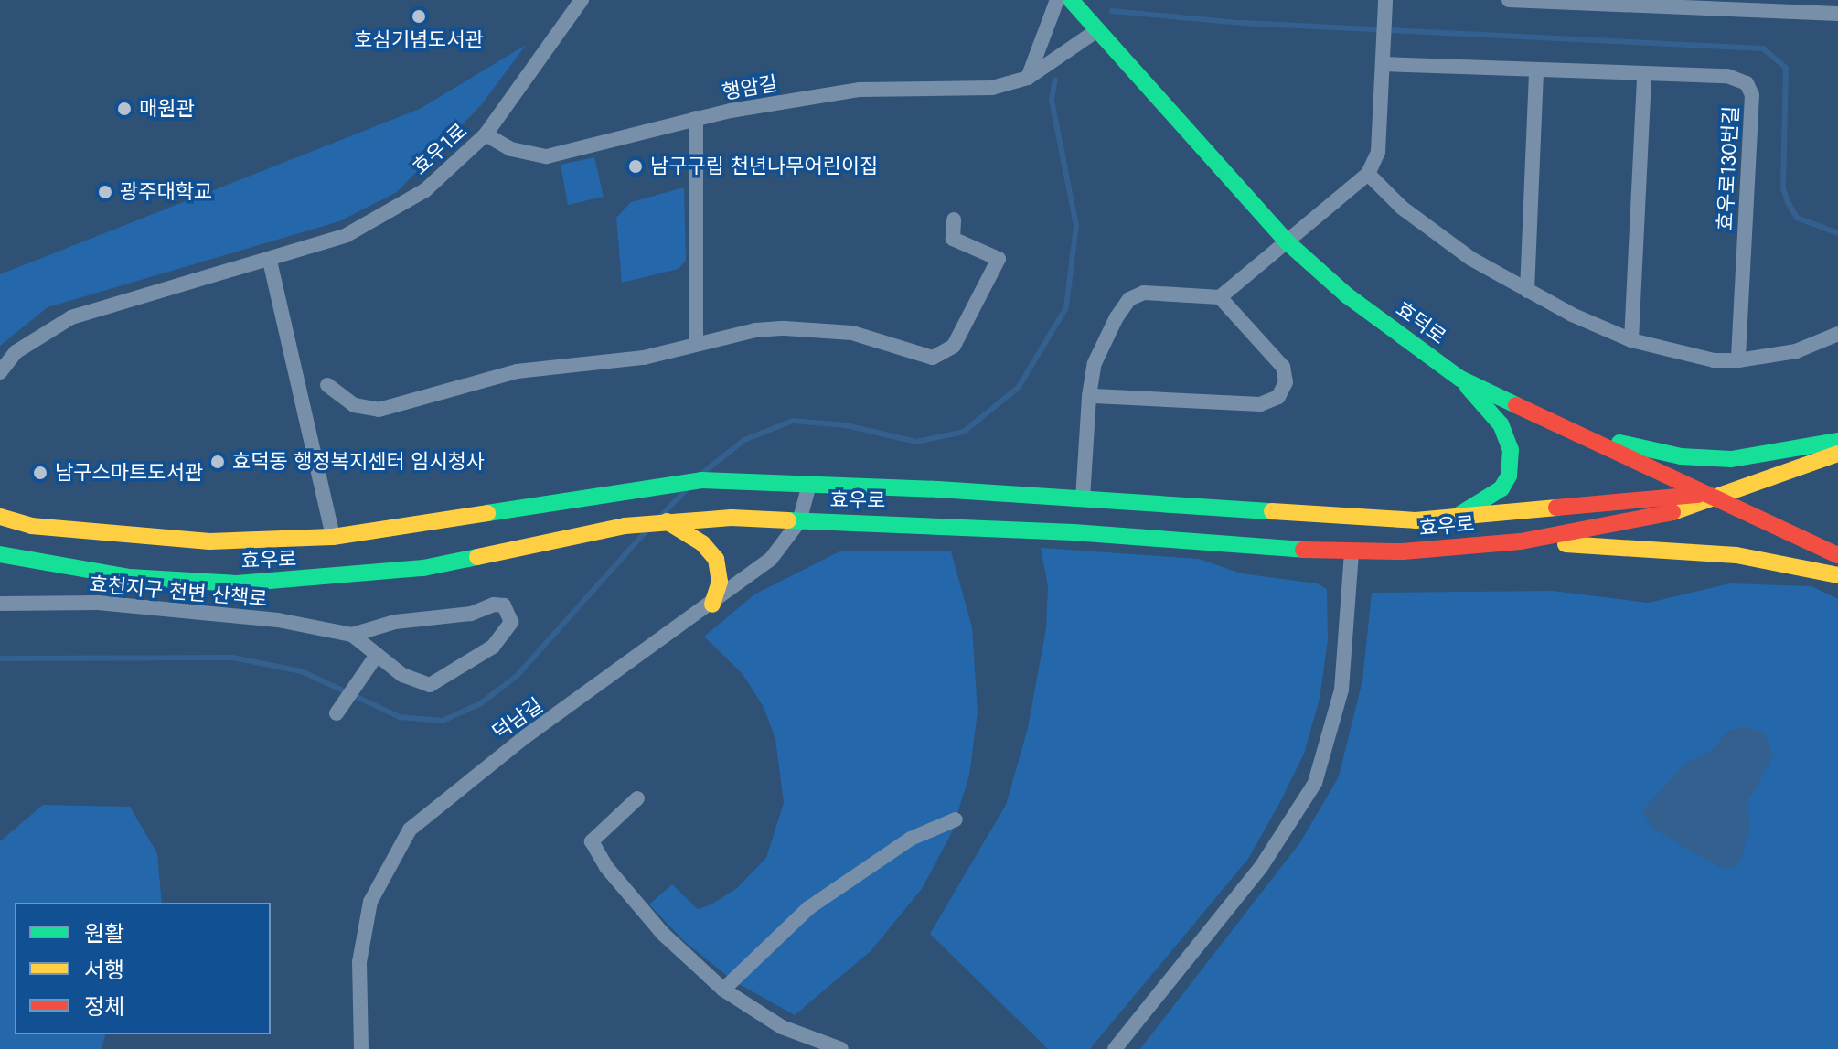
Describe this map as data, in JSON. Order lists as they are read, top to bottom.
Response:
{
  "streets": {
    "main road": ["효덕로", "효우로"],
    "street": [
      "행암길",
      "효우1로",
      "효우로130번길",
      "효천지구 천변 산책로",
      "덕남길"
    ]
  },
  "crossings": [
    ["행암길", "효우1로"],
    ["행암길", "효덕로"],
    ["효덕로", "효우로"],
    ["효우로", "덕남길"]
  ],
  "places": [
    "호심기념도서관",
    "매원관",
    "남구구립 천년나무어린이집",
    "광주대학교",
    "효덕동 행정복지센터 임시청사",
    "남구스마트도서관"
  ],
  "legend": ["원활", "서행", "정체"]
}
